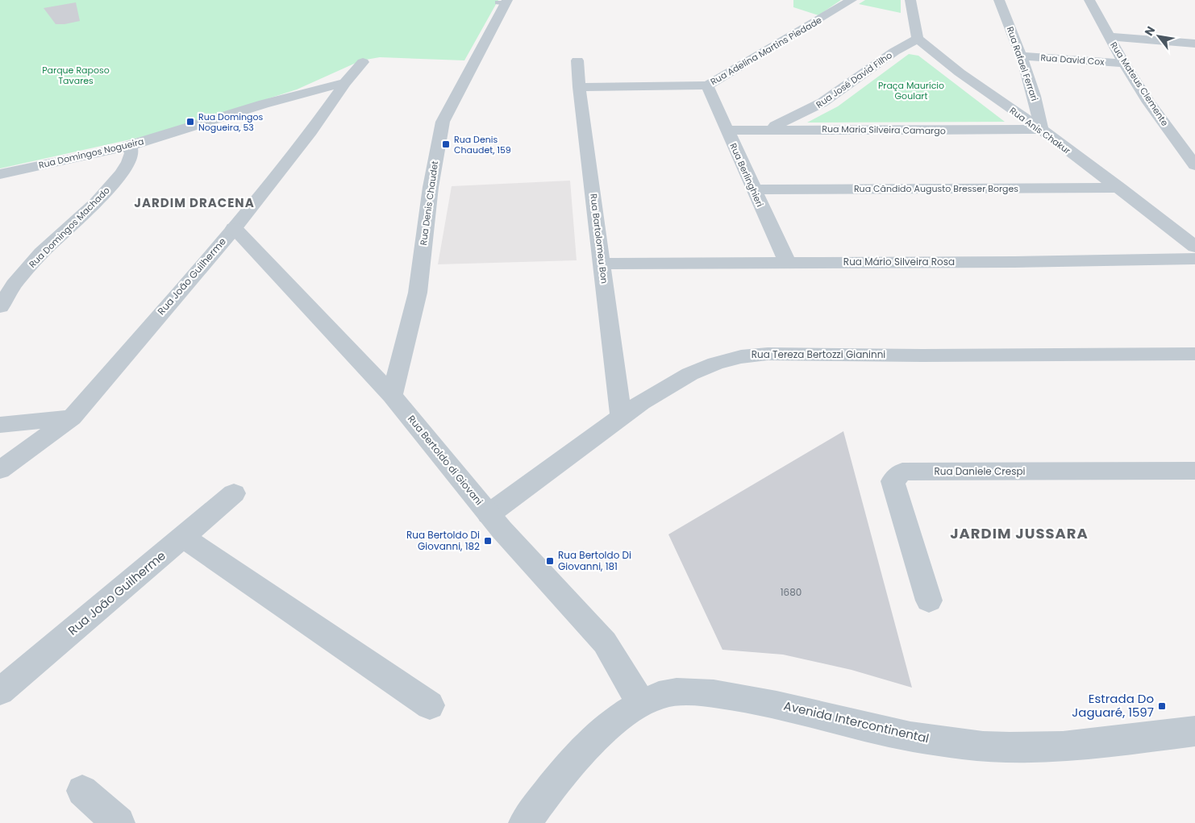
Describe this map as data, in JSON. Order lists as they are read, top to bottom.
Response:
{
  "streets": {
    "street": [
      "Rua Adelina Martins Piedade",
      "Rua David Cox",
      "Rua Rafael Ferrari",
      "Rua José David Filho",
      "Rua Mateus Clemente",
      "Rua Maria Silveira Camargo",
      "Rua Anis Chakur",
      "Rua Domingos Nogueira",
      "Rua Berlinghieri",
      "Rua Cândido Augusto Bresser Borges",
      "Rua Denis Chaudet",
      "Rua Domingos Machado",
      "Rua Bartolomeu Bon",
      "Rua Mário Silveira Rosa",
      "Rua João Guilherme",
      "Rua Tereza Bertozzi Gianinni",
      "Rua Bertoldo di Giovani",
      "Rua Daniele Crespi",
      "Avenida Intercontinental"
    ]
  },
  "crossings": [
    ["Rua Adelina Martins Piedade", "Rua Berlinghieri"],
    ["Rua Adelina Martins Piedade", "Rua Bartolomeu Bon"],
    ["Rua David Cox", "Rua Rafael Ferrari"],
    ["Rua David Cox", "Rua Mateus Clemente"],
    ["Rua Rafael Ferrari", "Rua Maria Silveira Camargo"],
    ["Rua Rafael Ferrari", "Rua Anis Chakur"],
    ["Rua José David Filho", "Rua Maria Silveira Camargo"],
    ["Rua José David Filho", "Rua Anis Chakur"],
    ["Rua Maria Silveira Camargo", "Rua Anis Chakur"],
    ["Rua Maria Silveira Camargo", "Rua Berlinghieri"],
    ["Rua Anis Chakur", "Rua Cândido Augusto Bresser Borges"],
    ["Rua Domingos Nogueira", "Rua Domingos Machado"],
    ["Rua Domingos Nogueira", "Rua João Guilherme"],
    ["Rua Berlinghieri", "Rua Cândido Augusto Bresser Borges"],
    ["Rua Berlinghieri", "Rua Mário Silveira Rosa"],
    ["Rua Denis Chaudet", "Rua Bertoldo di Giovani"],
    ["Rua Bartolomeu Bon", "Rua Mário Silveira Rosa"],
    ["Rua Bartolomeu Bon", "Rua Tereza Bertozzi Gianinni"],
    ["Rua João Guilherme", "Rua Bertoldo di Giovani"],
    ["Rua Tereza Bertozzi Gianinni", "Rua Bertoldo di Giovani"],
    ["Rua Bertoldo di Giovani", "Avenida Intercontinental"]
  ],
  "districts": ["JARDIM DRACENA", "JARDIM JUSSARA"],
  "parks": ["Parque Raposo Tavares", "Praça Maurício Goulart"],
  "places": {
    "transit": [
      "Rua Domingos Nogueira, 53",
      "Rua Denis Chaudet, 159",
      "Rua Bertoldo Di Giovanni, 182",
      "Rua Bertoldo Di Giovanni, 181",
      "Estrada Do Jaguaré, 1597"
    ]
  },
  "house_numbers": ["1680"],
  "north": "top left"
}
